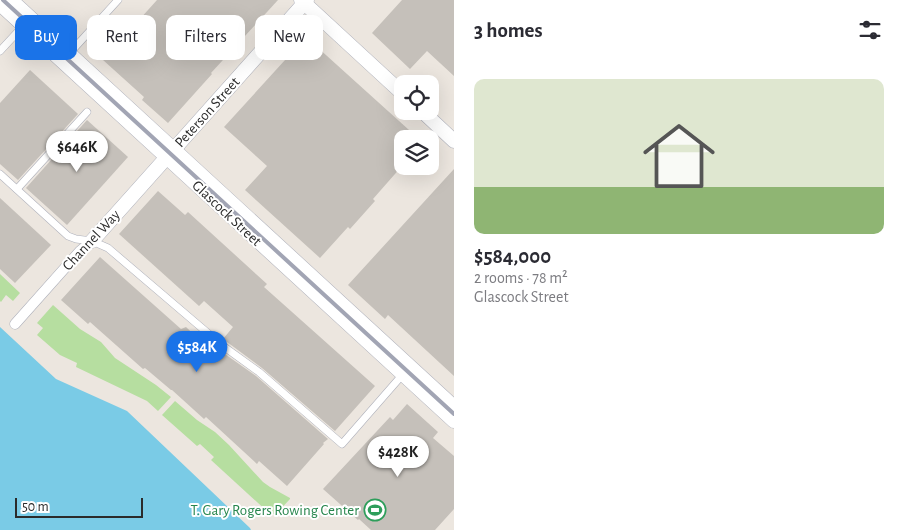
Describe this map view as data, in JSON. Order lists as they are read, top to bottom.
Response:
{
  "streets": {
    "street": ["Peterson Street", "Glascock Street", "Channel Way"]
  },
  "crossings": [
    ["Peterson Street", "Glascock Street"],
    ["Peterson Street", "Channel Way"],
    ["Glascock Street", "Channel Way"]
  ],
  "places": {
    "sports": ["T. Gary Rogers Rowing Center"]
  },
  "scale_bar": "50 m",
  "page": {
    "heading": "3 homes",
    "chip": [
      "Buy",
      "Rent",
      "Filters",
      "New"
    ],
    "list": [
      {
        "name": "$584,000",
        "note": "2 rooms · 78 m² · Glascock Street"
      }
    ],
    "price": ["$646K", "$584K", "$428K"],
    "scale": "50 m"
  }
}
